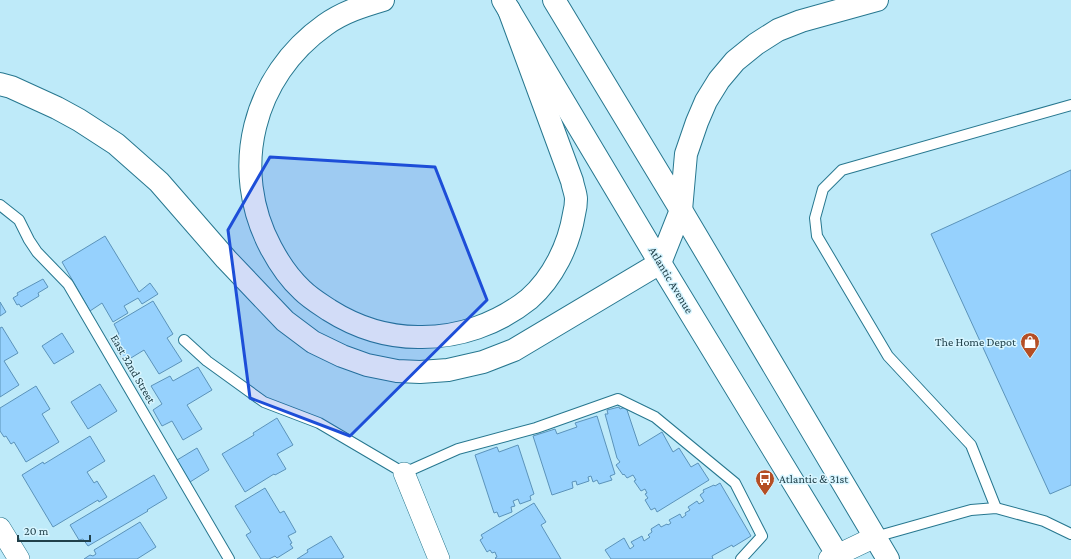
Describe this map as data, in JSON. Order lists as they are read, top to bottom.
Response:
{
  "streets": {
    "main road": ["Atlantic Avenue"],
    "lane": ["East 32nd Street"]
  },
  "places": {
    "shop": ["The Home Depot"],
    "bus stop": ["Atlantic & 31st"]
  },
  "scale_bar": "20 m"
}
